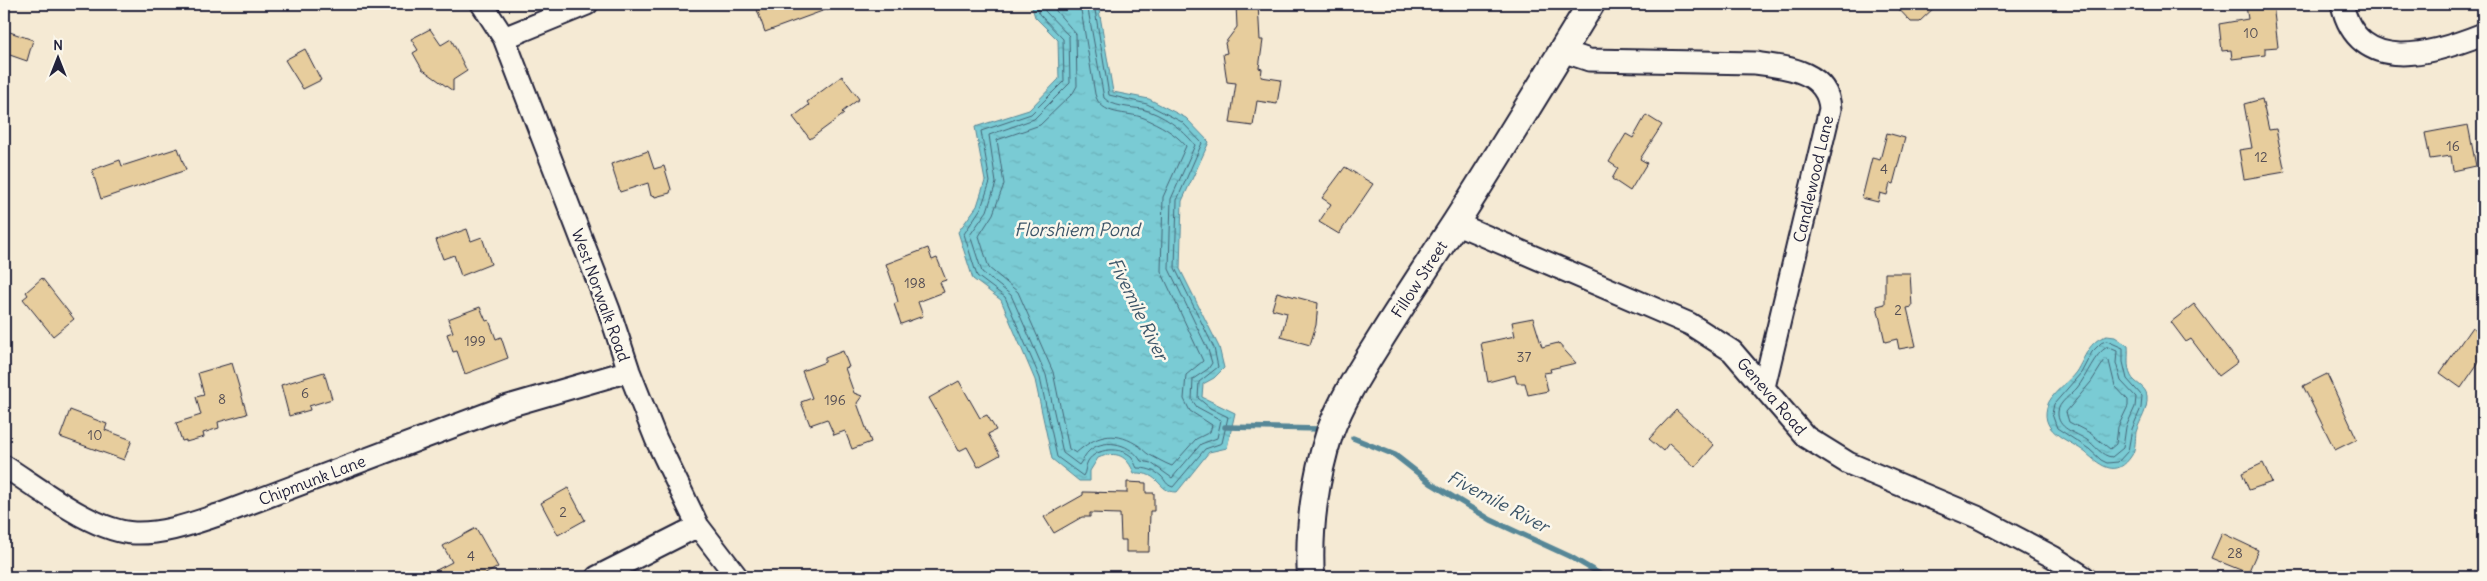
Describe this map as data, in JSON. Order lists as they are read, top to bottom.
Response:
{
  "streets": {
    "main road": ["Fillow Street"],
    "street": [
      "Candlewood Lane",
      "West Norwalk Road",
      "Geneva Road",
      "Chipmunk Lane"
    ]
  },
  "crossings": [
    ["Candlewood Lane", "Fillow Street"],
    ["Candlewood Lane", "Geneva Road"],
    ["Fillow Street", "Geneva Road"],
    ["West Norwalk Road", "Chipmunk Lane"]
  ],
  "water": ["Florshiem Pond", "Fivemile River"],
  "house_numbers": [
    "10",
    "16",
    "12",
    "4",
    "198",
    "2",
    "199",
    "37",
    "6",
    "8",
    "196",
    "10",
    "2",
    "28",
    "4"
  ],
  "north": "top"
}
